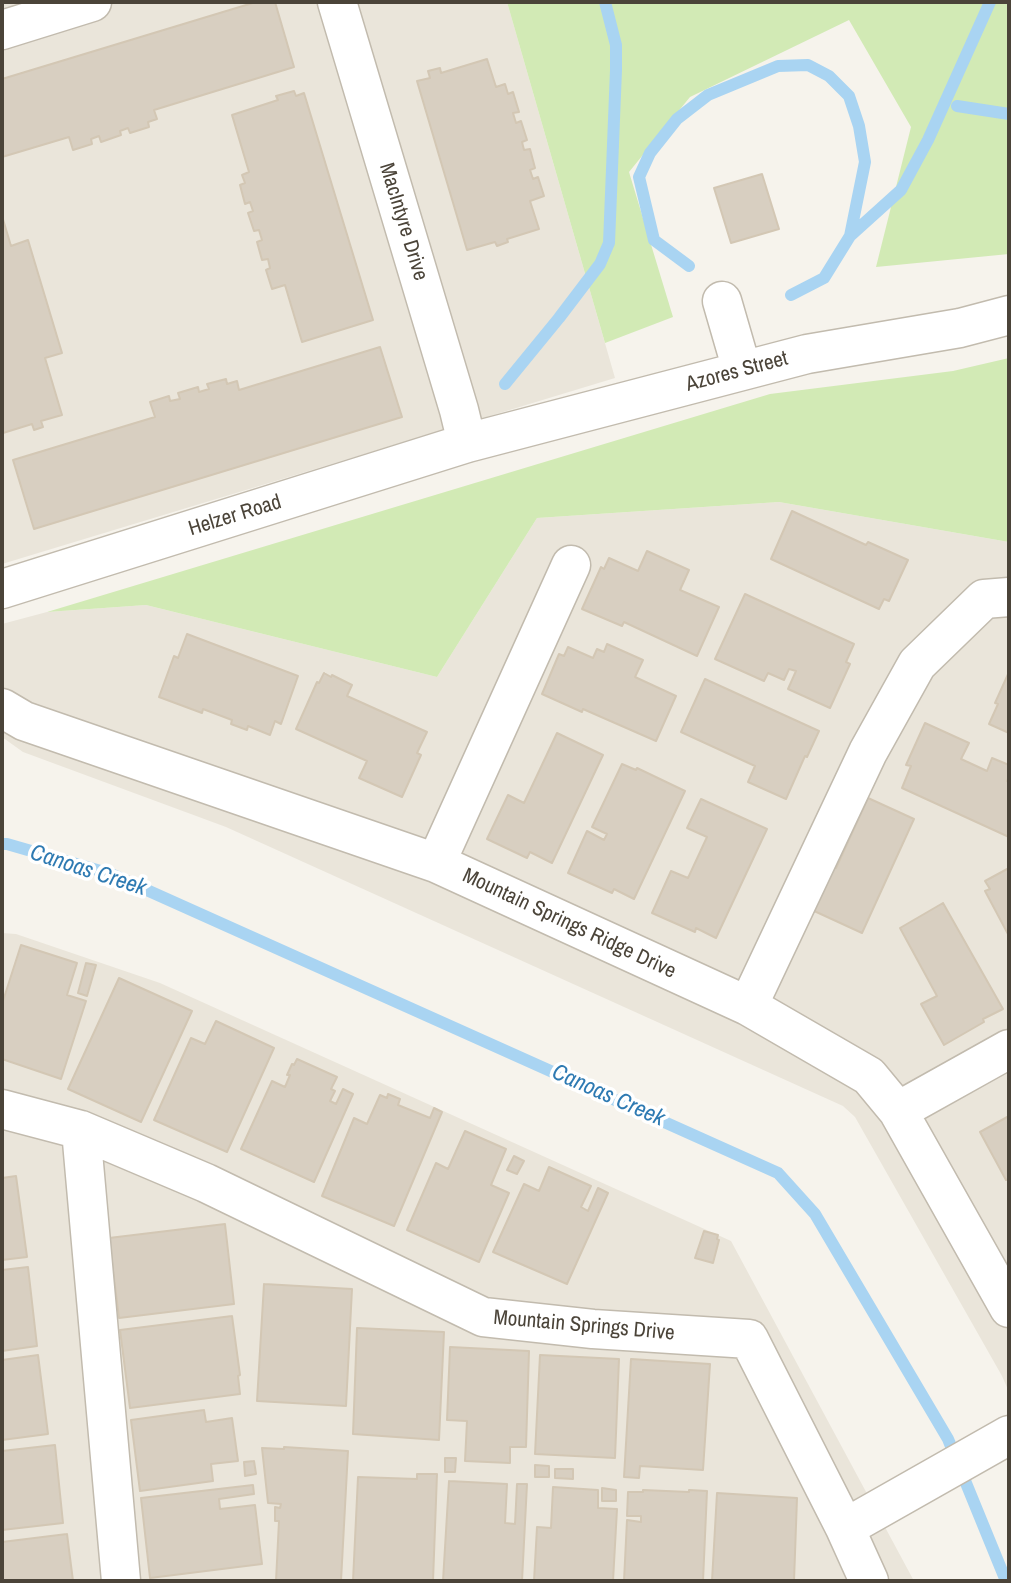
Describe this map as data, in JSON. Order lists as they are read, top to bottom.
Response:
{
  "streets": {
    "street": [
      "MacIntyre Drive",
      "Azores Street",
      "Helzer Road",
      "Mountain Springs Ridge Drive",
      "Mountain Springs Drive"
    ]
  },
  "crossings": [
    ["MacIntyre Drive", "Azores Street"],
    ["MacIntyre Drive", "Helzer Road"],
    ["Azores Street", "Helzer Road"]
  ],
  "water": ["Canoas Creek"]
}
